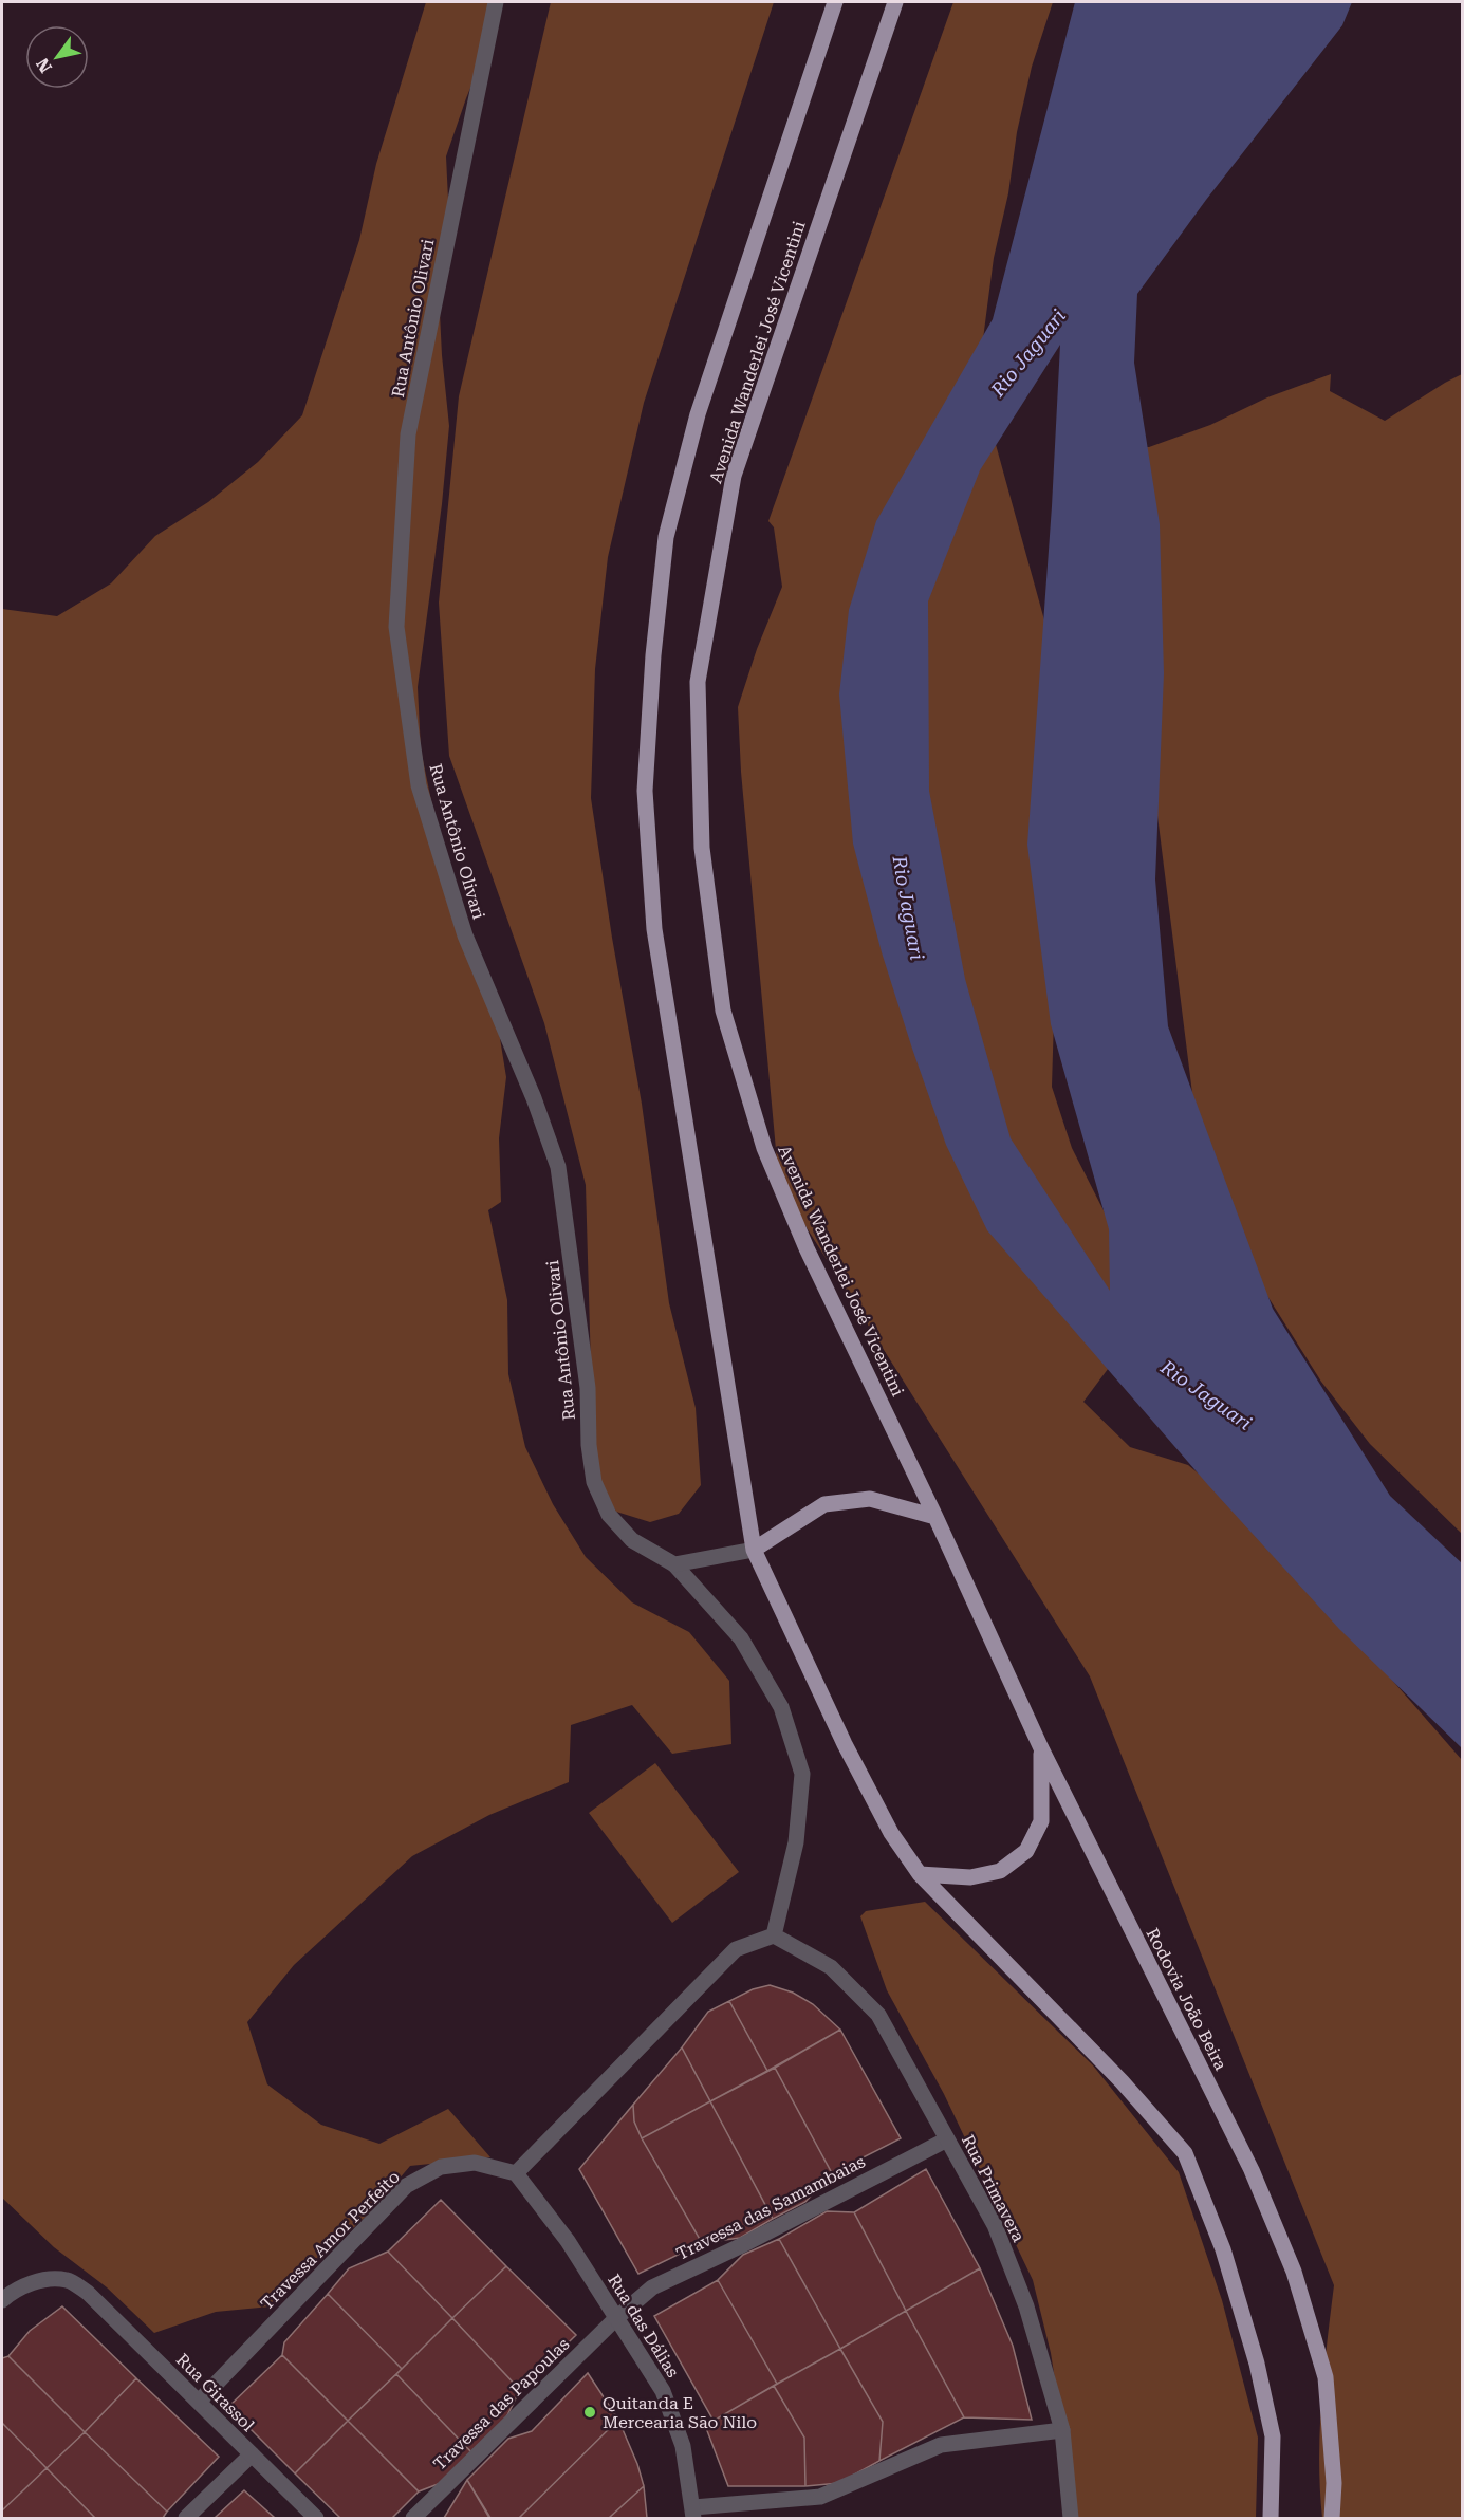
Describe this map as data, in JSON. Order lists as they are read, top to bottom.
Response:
{
  "streets": {
    "main road": ["Avenida Wanderlei José Vicentini", "Rodovia João Beira"],
    "street": [
      "Rua Antônio Olivari",
      "Rua Primavera",
      "Travessa das Samambaias",
      "Travessa Amor Perfeito",
      "Rua das Dálias",
      "Rua Girassol",
      "Travessa das Papoulas"
    ]
  },
  "crossings": [
    ["Rua Antônio Olivari", "Rua Primavera"],
    ["Avenida Wanderlei José Vicentini", "Rodovia João Beira"],
    ["Rua Primavera", "Travessa das Samambaias"],
    ["Travessa das Samambaias", "Rua das Dálias"],
    ["Travessa das Samambaias", "Travessa das Papoulas"],
    ["Travessa Amor Perfeito", "Rua das Dálias"],
    ["Travessa Amor Perfeito", "Rua Girassol"],
    ["Rua das Dálias", "Travessa das Papoulas"]
  ],
  "water": ["Rio Jaguari"],
  "places": ["Quitanda E Mercearia São Nilo"],
  "north": "bottom left"
}
